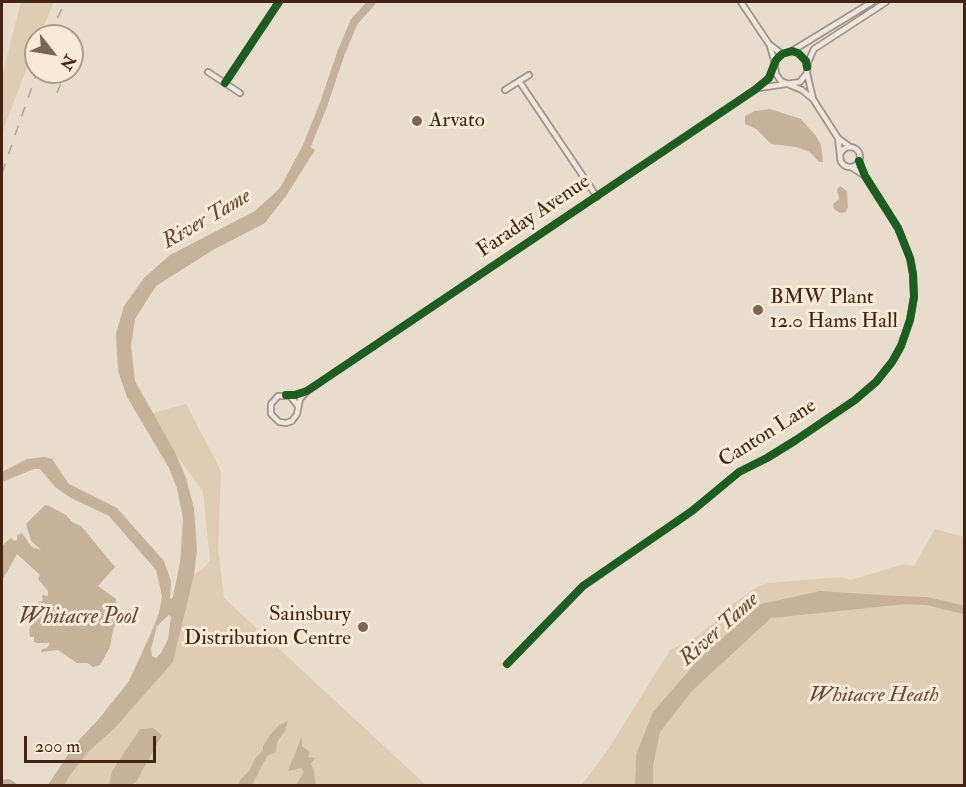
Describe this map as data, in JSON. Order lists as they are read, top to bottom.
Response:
{
  "streets": {
    "street": ["Faraday Avenue", "Canton Lane"]
  },
  "water": ["River Tame", "Whitacre Pool"],
  "parks": ["Whitacre Heath"],
  "places": ["Arvato", "BMW Plant 12.0 Hams Hall", "Sainsbury Distribution Centre"],
  "scale_bar": "200 m",
  "north": "bottom right"
}
